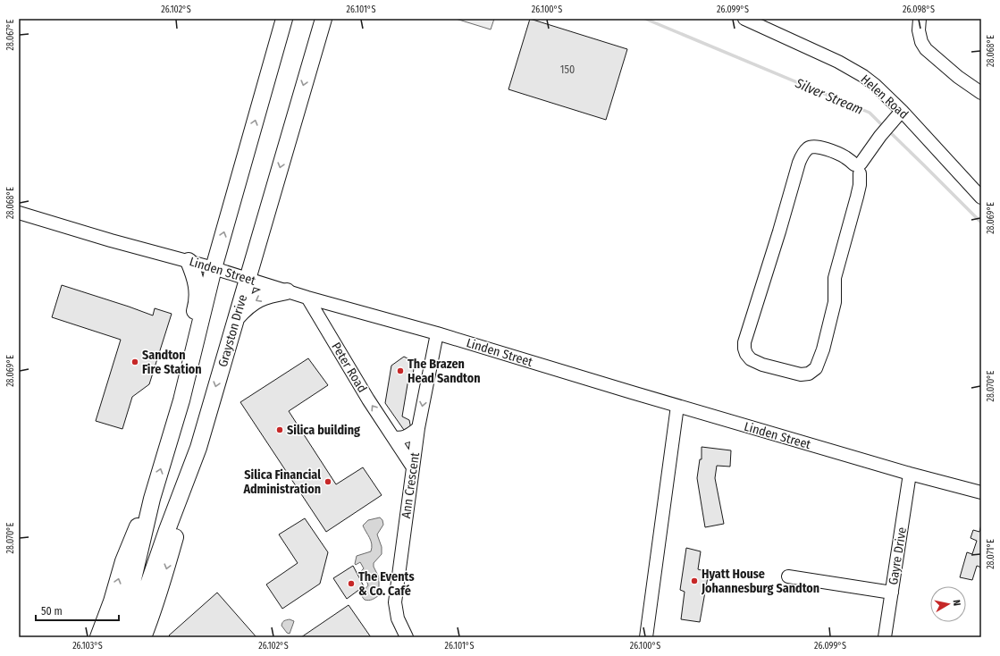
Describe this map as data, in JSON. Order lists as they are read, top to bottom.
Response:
{
  "streets": {
    "main road": ["Grayston Drive"],
    "street": [
      "Helen Road",
      "Linden Street",
      "Peter Road",
      "Ann Crescent",
      "Gayre Drive"
    ]
  },
  "crossings": [
    ["Linden Street", "Grayston Drive"],
    ["Linden Street", "Peter Road"],
    ["Linden Street", "Ann Crescent"],
    ["Linden Street", "Gayre Drive"],
    ["Peter Road", "Ann Crescent"]
  ],
  "one_way": ["Peter Road"],
  "water": ["Silver Stream"],
  "places": [
    "Sandton Fire Station",
    "The Brazen Head Sandton",
    "Silica building",
    "Silica Financial Administration",
    "Hyatt House Johannesburg Sandton",
    "The Events & Co. Café"
  ],
  "house_numbers": ["150"],
  "scale_bar": "50 m",
  "north": "right",
  "coordinates": [
    "26.102°S",
    "26.101°S",
    "26.100°S",
    "26.099°S",
    "26.098°S",
    "28.067°E",
    "28.068°E",
    "28.069°E",
    "28.070°E",
    "28.071°E",
    "26.103°S"
  ]
}
